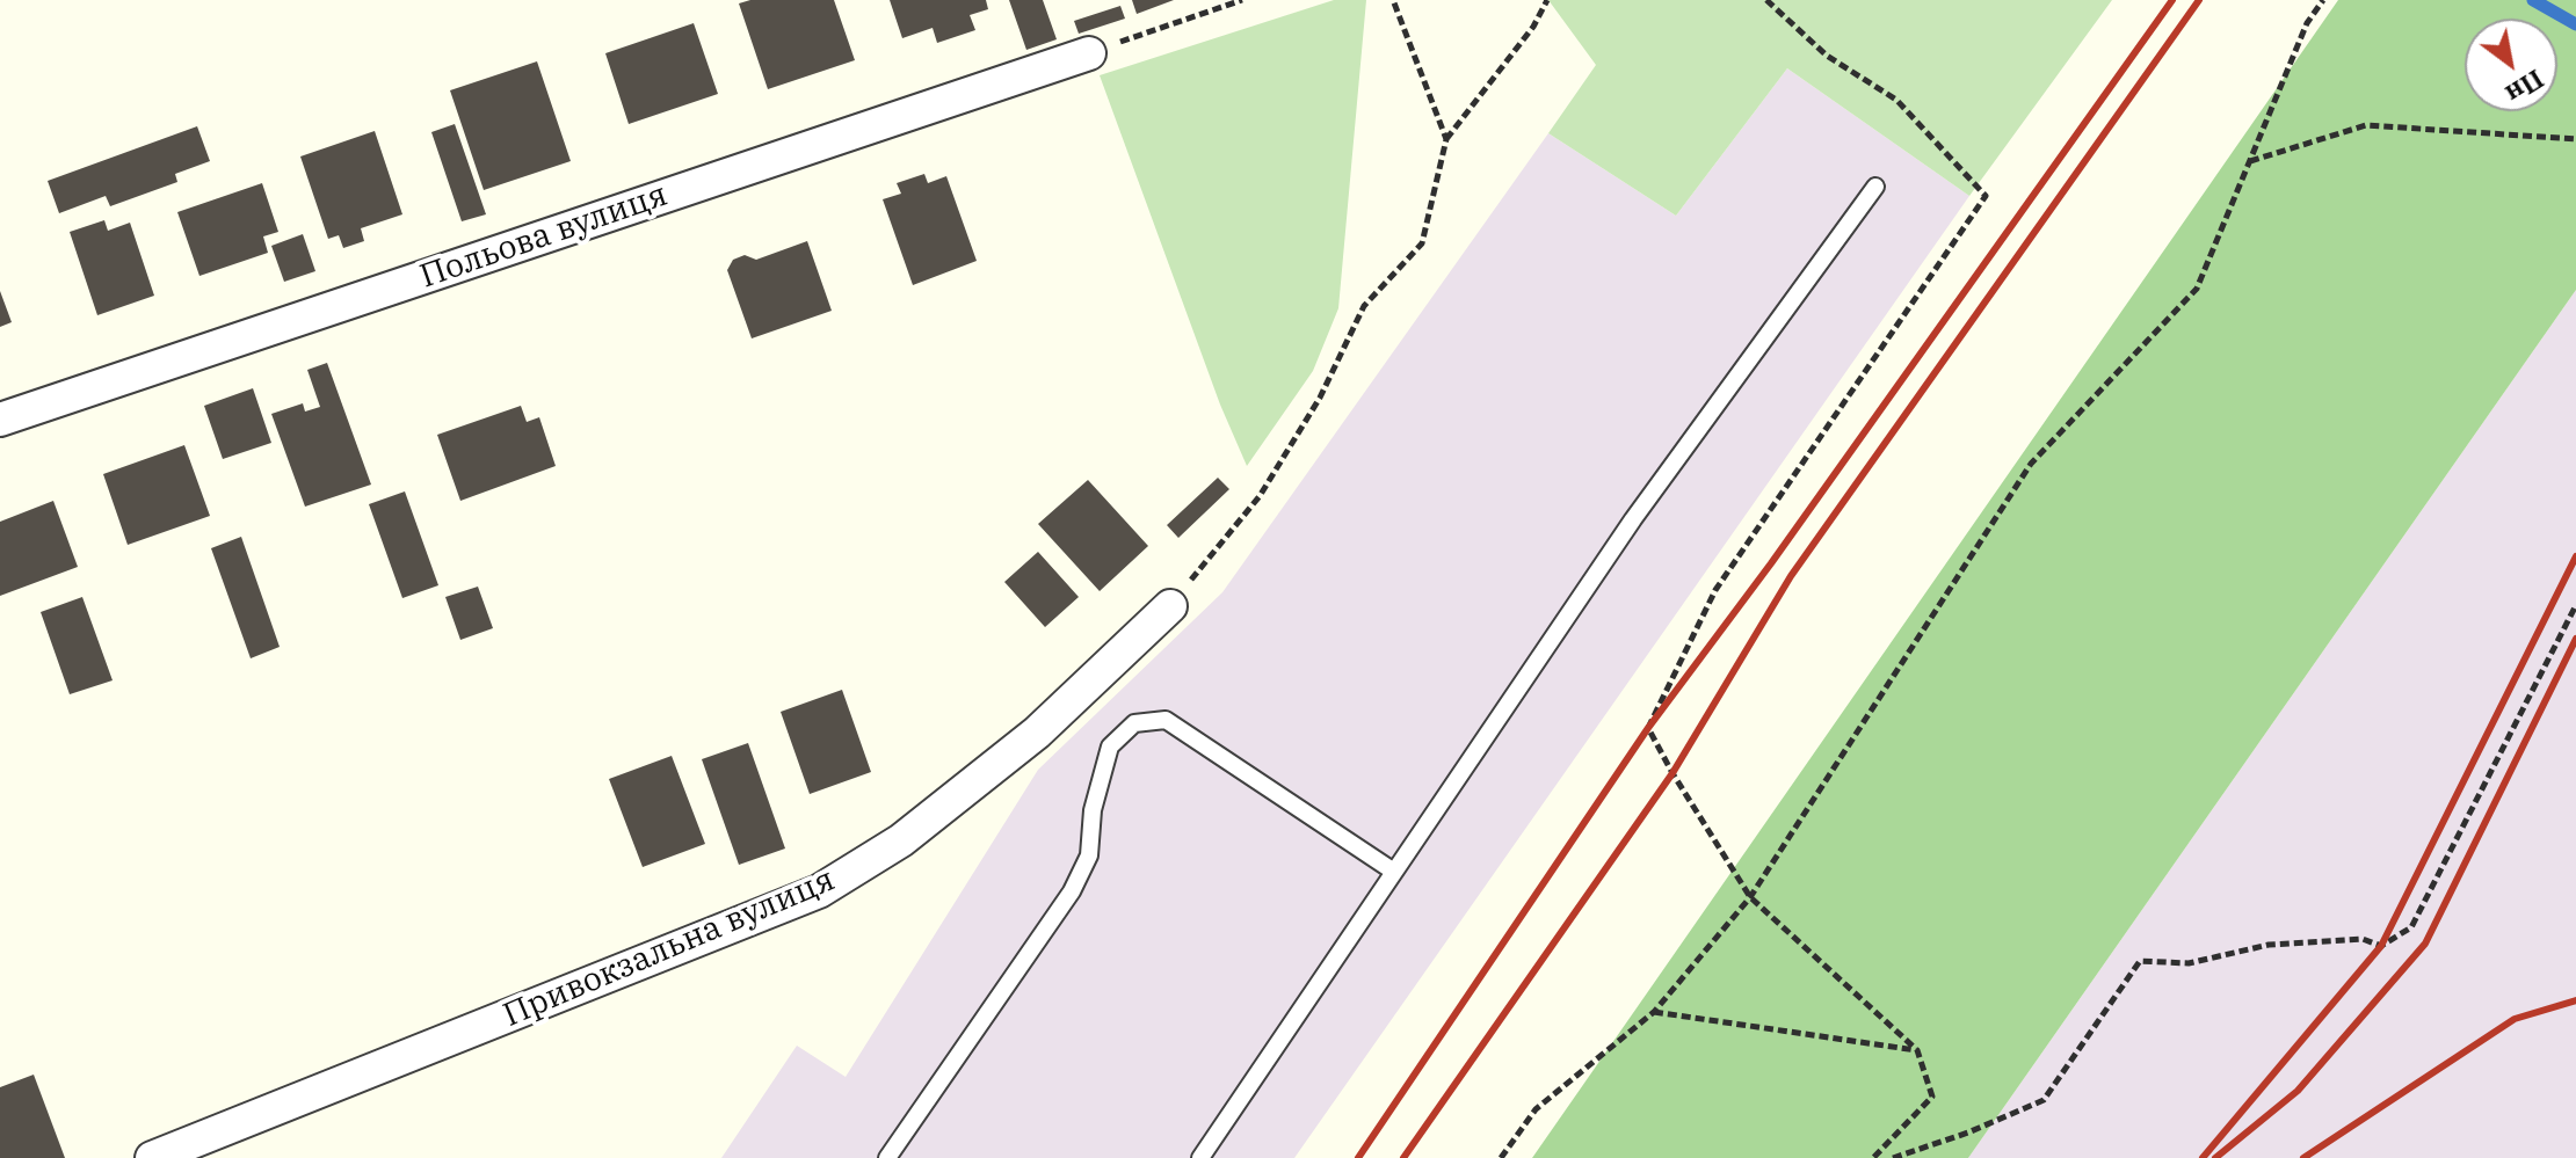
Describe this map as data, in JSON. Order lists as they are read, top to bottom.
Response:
{
  "streets": {
    "street": ["Польова вулиця", "Привокзальна вулиця"]
  },
  "north": "bottom right"
}
